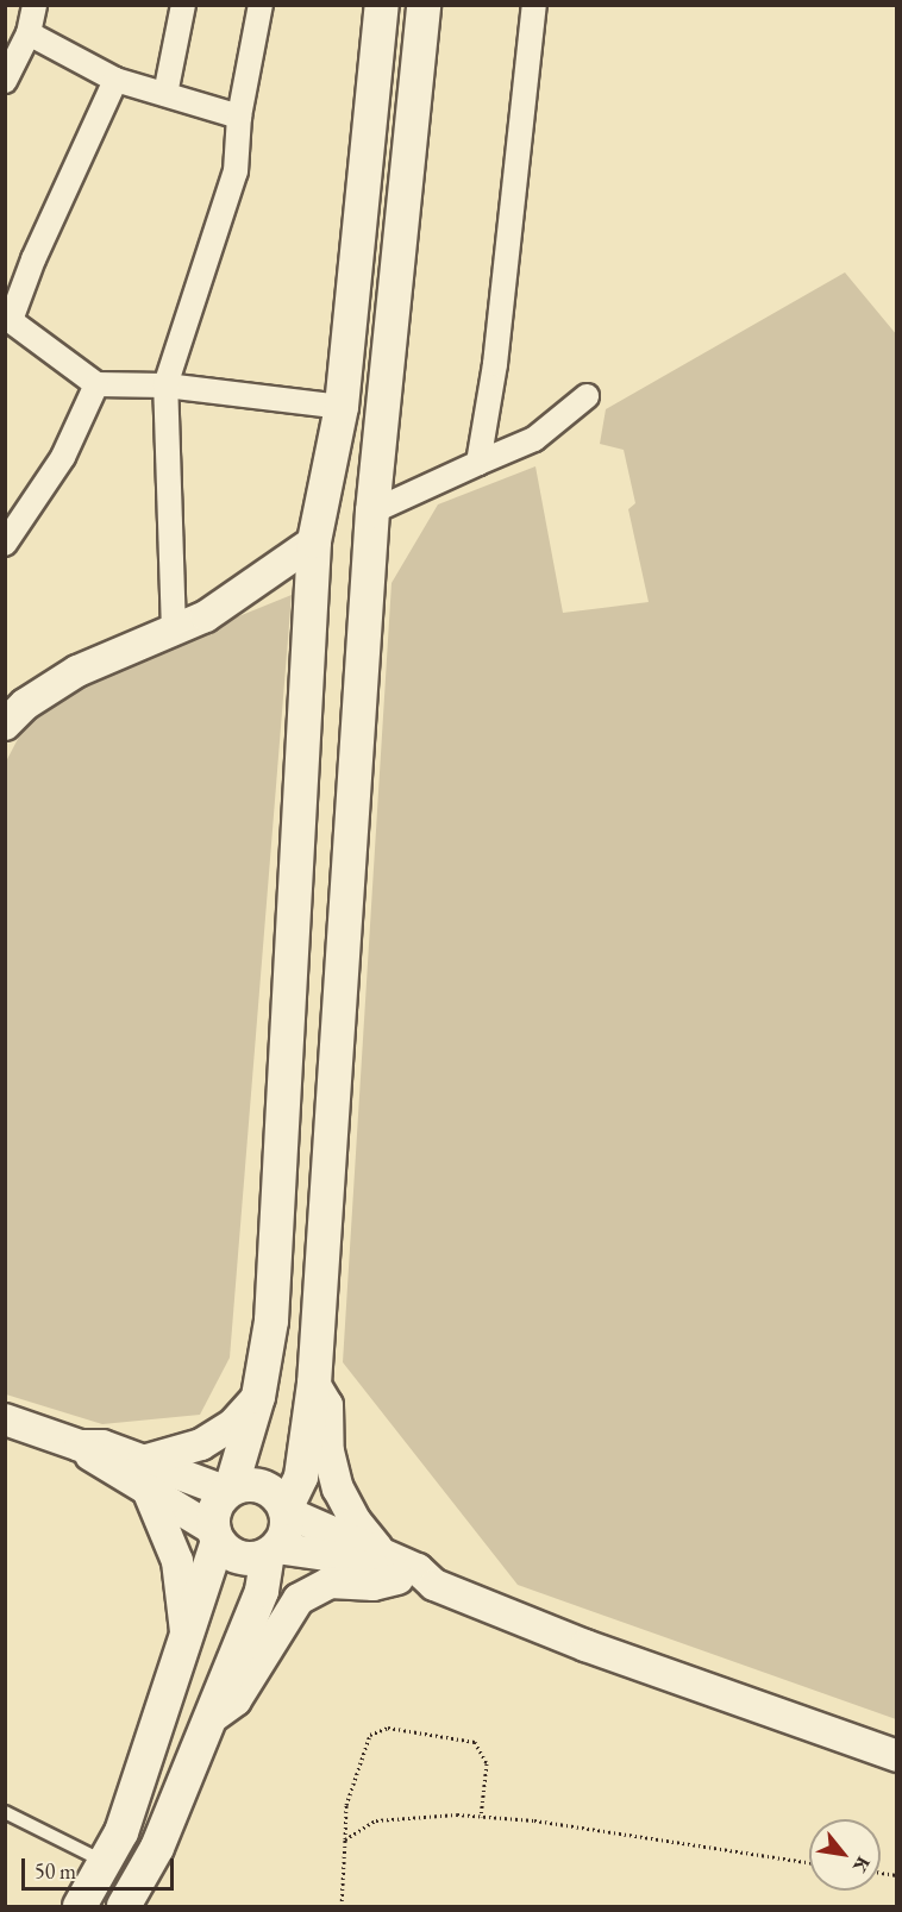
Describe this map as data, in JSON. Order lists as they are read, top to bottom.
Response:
{
  "scale_bar": "50 m",
  "north": "bottom right"
}
